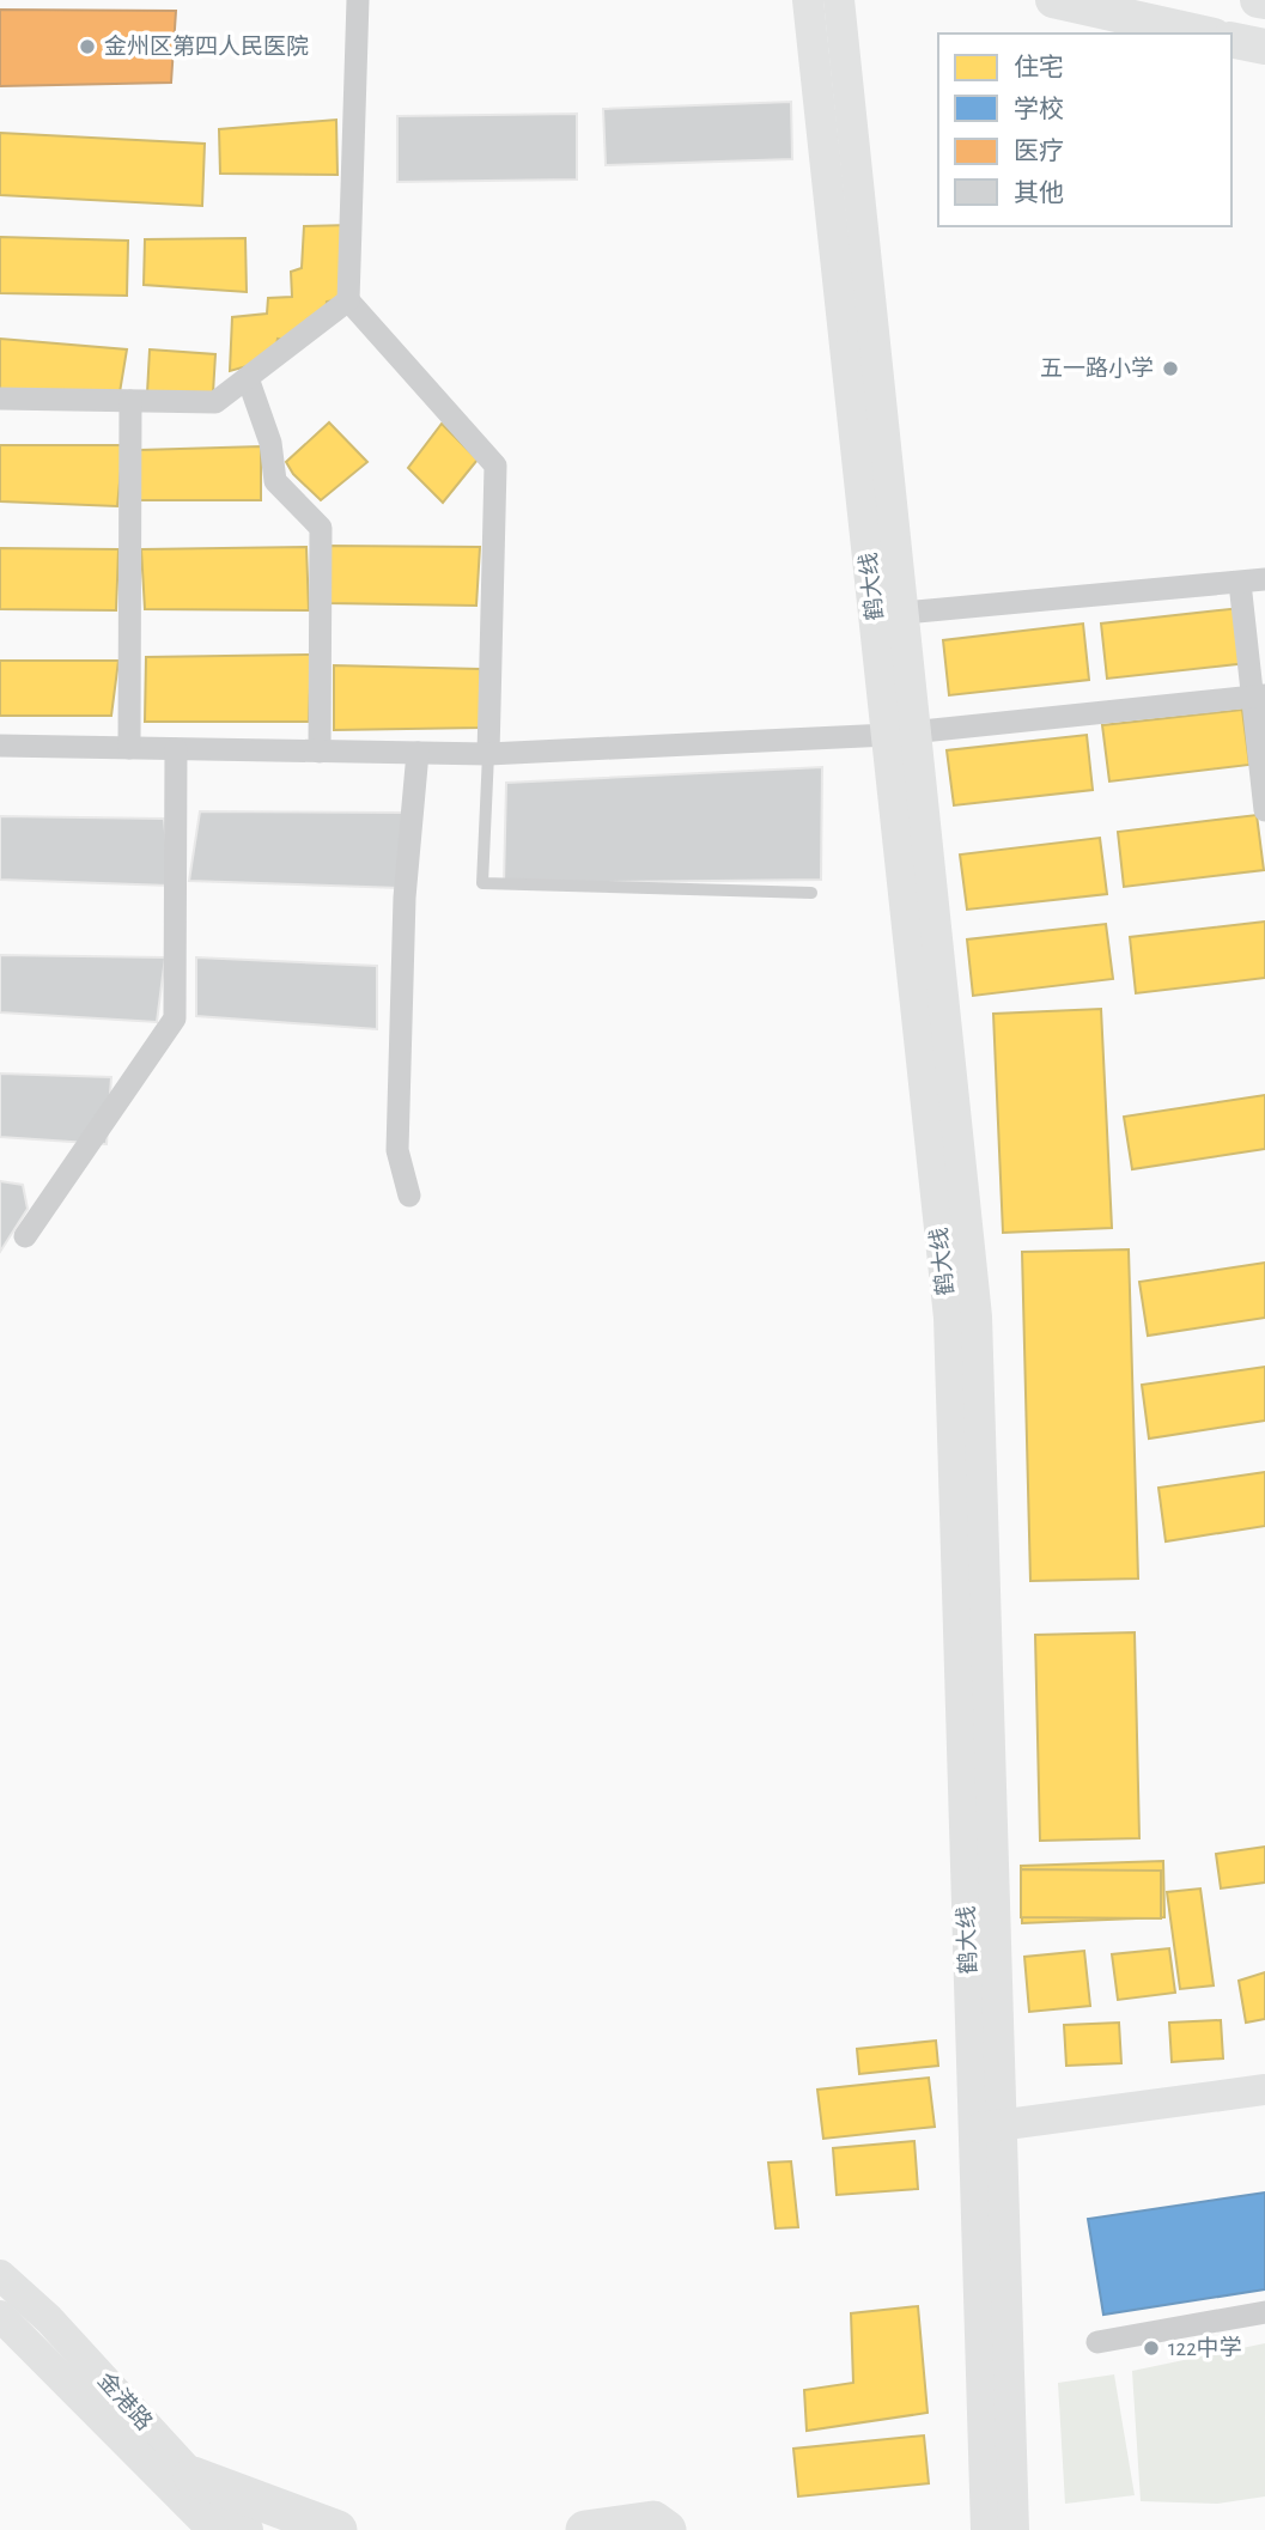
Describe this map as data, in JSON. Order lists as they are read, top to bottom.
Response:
{
  "streets": {
    "main road": ["鹤大线", "金港路"]
  },
  "places": ["金州区第四人民医院", "五一路小学", "122中学"],
  "legend": [
    "住宅",
    "学校",
    "医疗",
    "其他"
  ]
}
